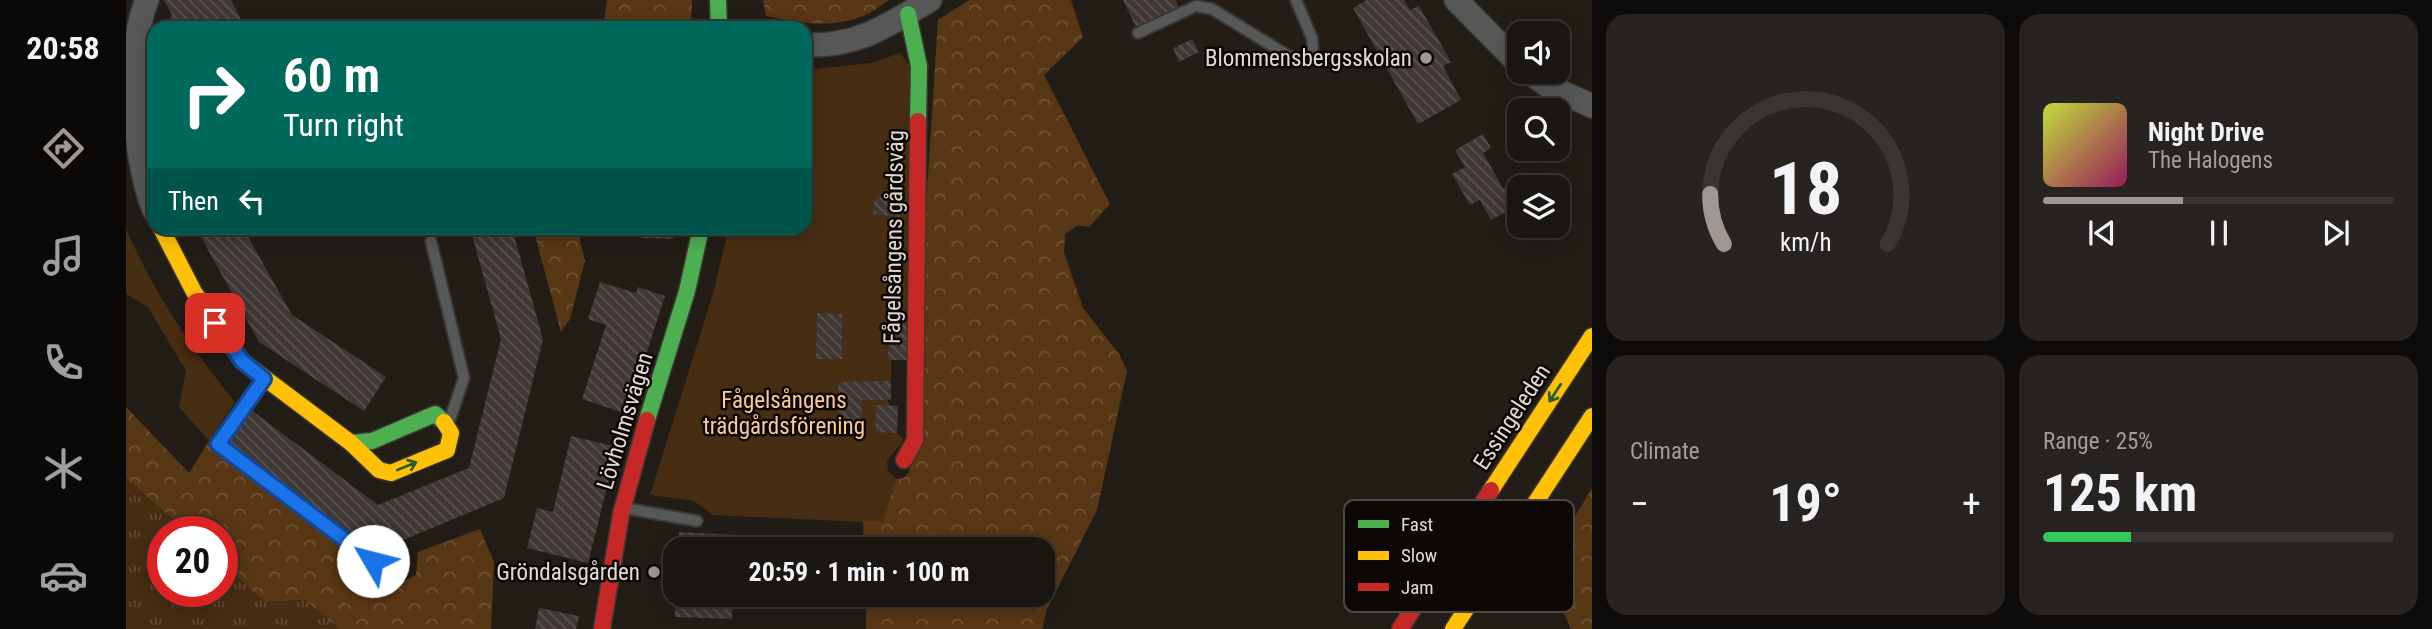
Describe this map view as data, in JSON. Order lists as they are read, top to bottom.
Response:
{
  "streets": {
    "main road": ["Fågelsångens gårdsväg", "Essingeleden", "Lövholmsvägen"]
  },
  "parks": ["Fågelsångens trädgårdsförening"],
  "places": ["Blommensbergsskolan", "Gröndalsgården"],
  "legend": ["Fast", "Slow", "Jam"],
  "page": {
    "tabs": "20:58",
    "turn": ["60 m", "Turn right"],
    "song": ["Night Drive", "The Halogens"],
    "then": "Then",
    "tile": [
      "Climate",
      ["Range · 25%", "125 km"]
    ],
    "heat": ["−", "19°", "+"],
    "limit": "20",
    "trip": "20:59 · 1 min · 100 m",
    "gauge": ["18", "km/h"]
  }
}
